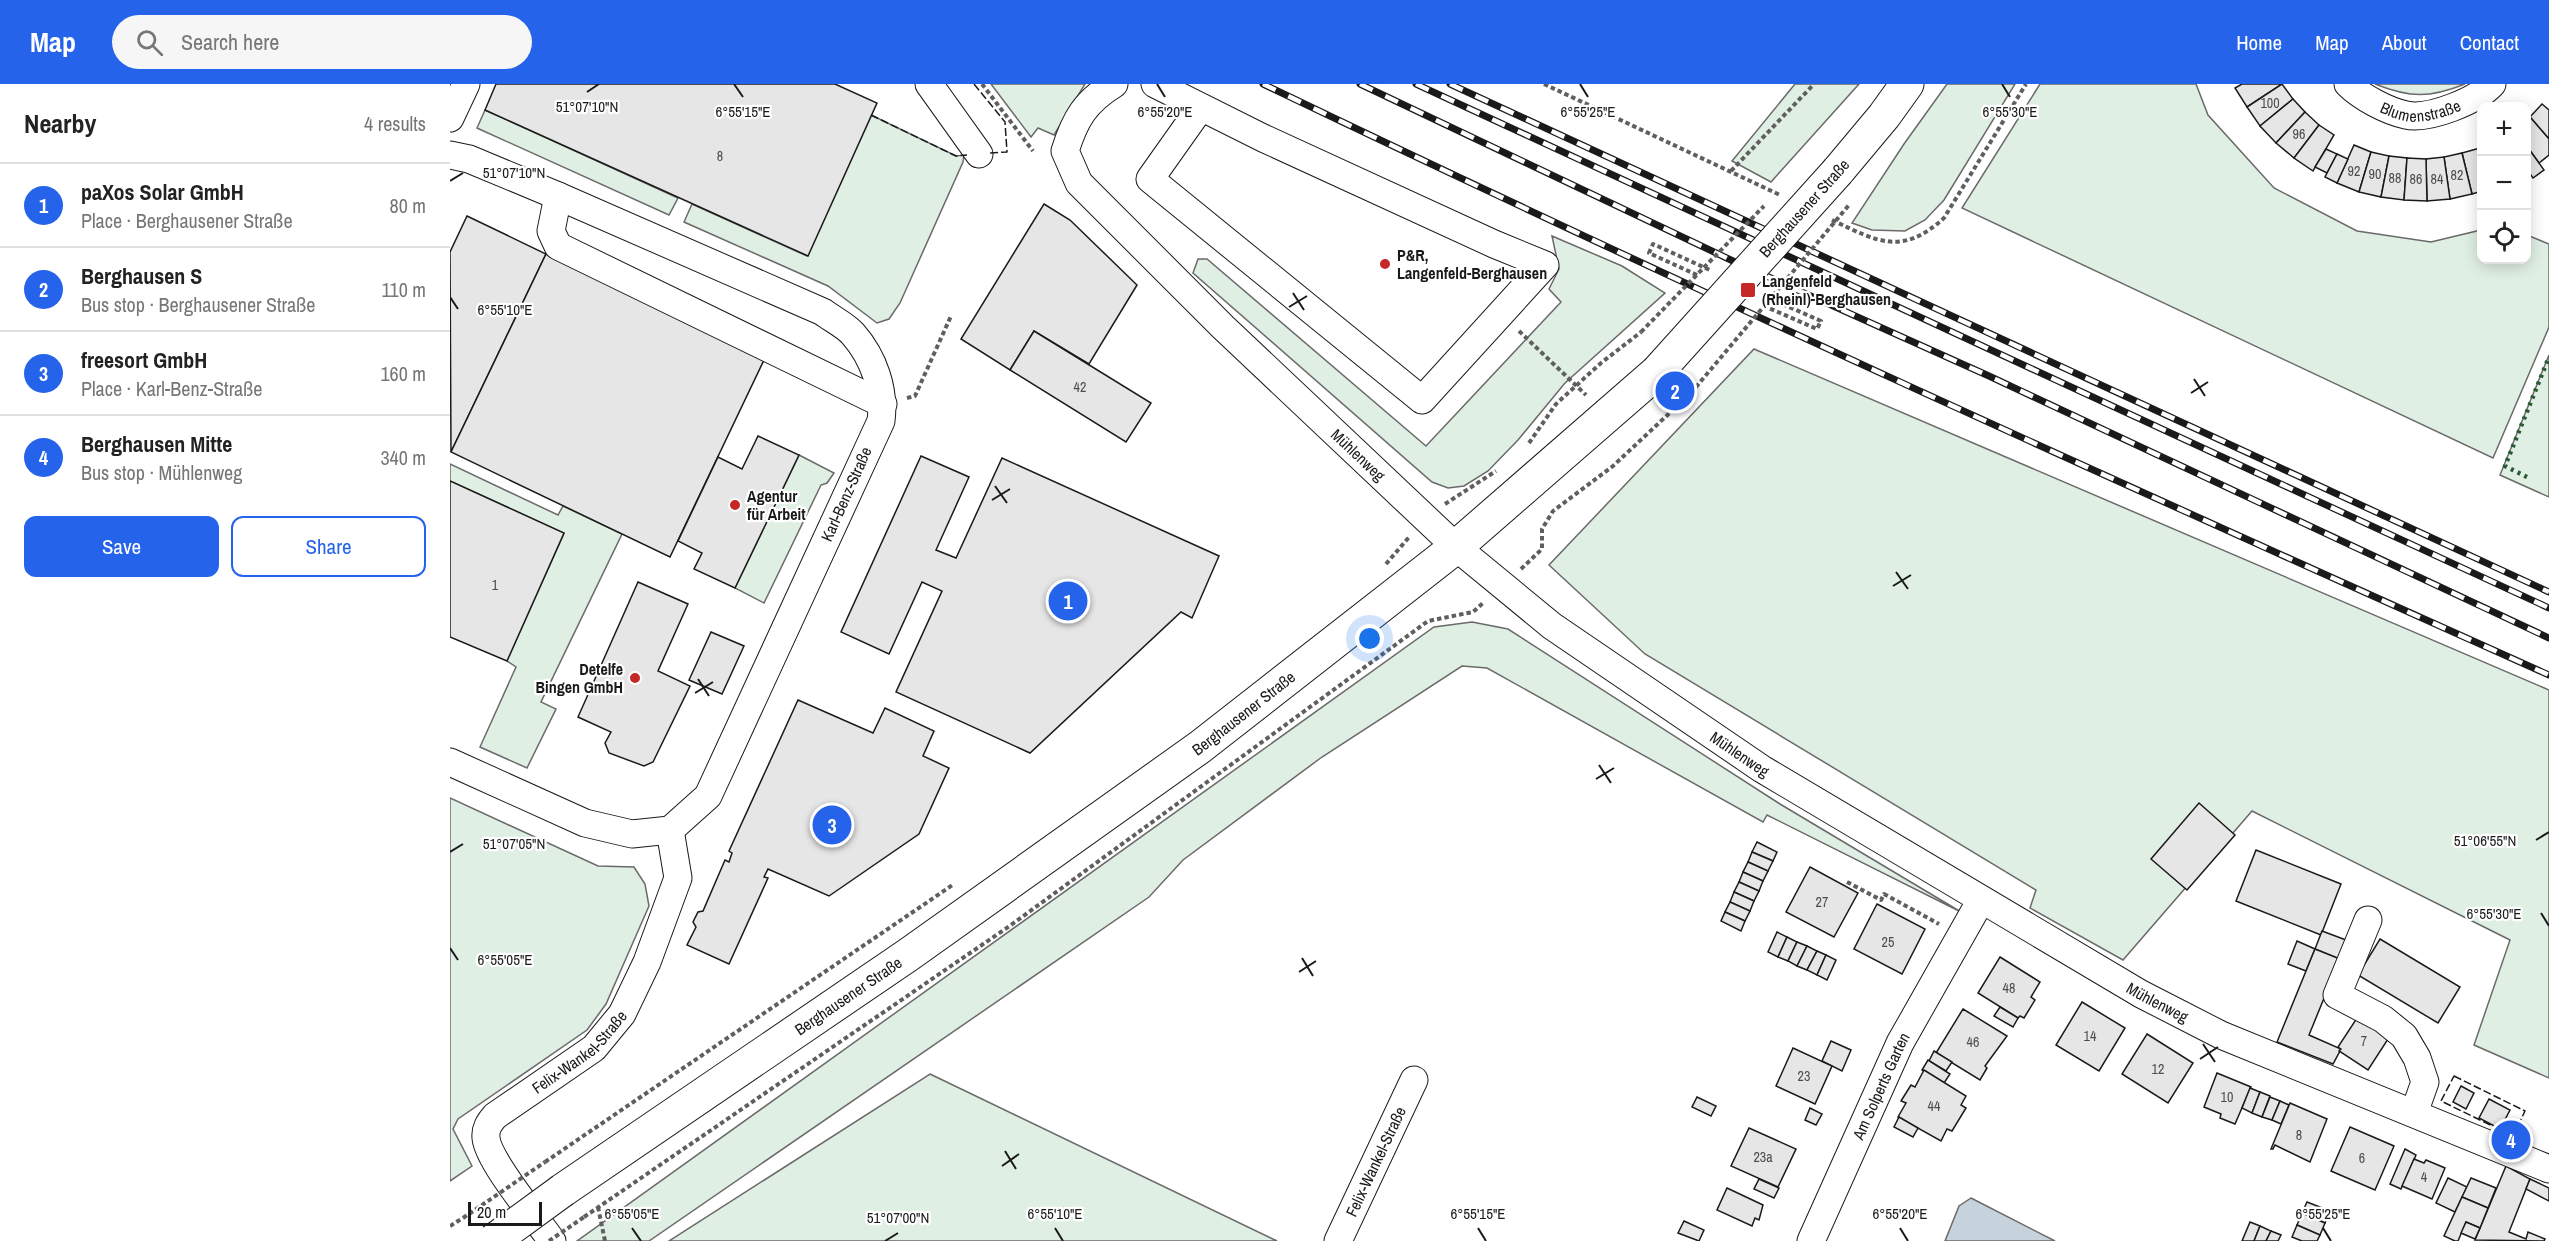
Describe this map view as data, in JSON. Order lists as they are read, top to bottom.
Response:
{
  "streets": {
    "main road": ["Berghausener Straße"],
    "street": [
      "Blumenstraße",
      "Mühlenweg",
      "Karl-Benz-Straße",
      "Felix-Wankel-Straße",
      "Am Solperts Garten"
    ]
  },
  "crossings": [
    ["Berghausener Straße", "Mühlenweg"],
    ["Mühlenweg", "Am Solperts Garten"],
    ["Karl-Benz-Straße", "Felix-Wankel-Straße"]
  ],
  "places": {
    "other": ["P&R, Langenfeld-Berghausen", "Agentur für Arbeit", "Detelfe Bingen GmbH"],
    "transit": ["Langenfeld (Rheinl)-Berghausen"]
  },
  "house_numbers": [
    "100",
    "96",
    "8",
    "92",
    "90",
    "82",
    "88",
    "86",
    "84",
    "42",
    "1",
    "27",
    "25",
    "48",
    "14",
    "7",
    "46",
    "12",
    "23",
    "10",
    "44",
    "8",
    "23a",
    "6",
    "4"
  ],
  "scale_bar": "20 m",
  "page": {
    "header": "Map",
    "search": "Search here",
    "nav": [
      "Home",
      "Map",
      "About",
      "Contact"
    ],
    "heading": ["Nearby", "4 results"],
    "map_buttons": ["+", "−"],
    "list": [
      {
        "mark": "1",
        "name": "paXos Solar GmbH",
        "note": "Place · Berghausener Straße",
        "value": "80 m"
      },
      {
        "mark": "2",
        "name": "Berghausen S",
        "note": "Bus stop · Berghausener Straße",
        "value": "110 m"
      },
      {
        "mark": "3",
        "name": "freesort GmbH",
        "note": "Place · Karl-Benz-Straße",
        "value": "160 m"
      },
      {
        "mark": "4",
        "name": "Berghausen Mitte",
        "note": "Bus stop · Mühlenweg",
        "value": "340 m"
      }
    ],
    "pins": [
      "2",
      "1",
      "3",
      "4"
    ],
    "buttons": ["Save", "Share"],
    "scale": "20 m"
  },
  "coordinates": [
    "51°07'10\"N",
    "6°55'15\"E",
    "6°55'20\"E",
    "6°55'25\"E",
    "6°55'30\"E",
    "6°55'10\"E",
    "51°06'55\"N",
    "51°07'05\"N",
    "6°55'05\"E",
    "51°07'00\"N"
  ]
}
